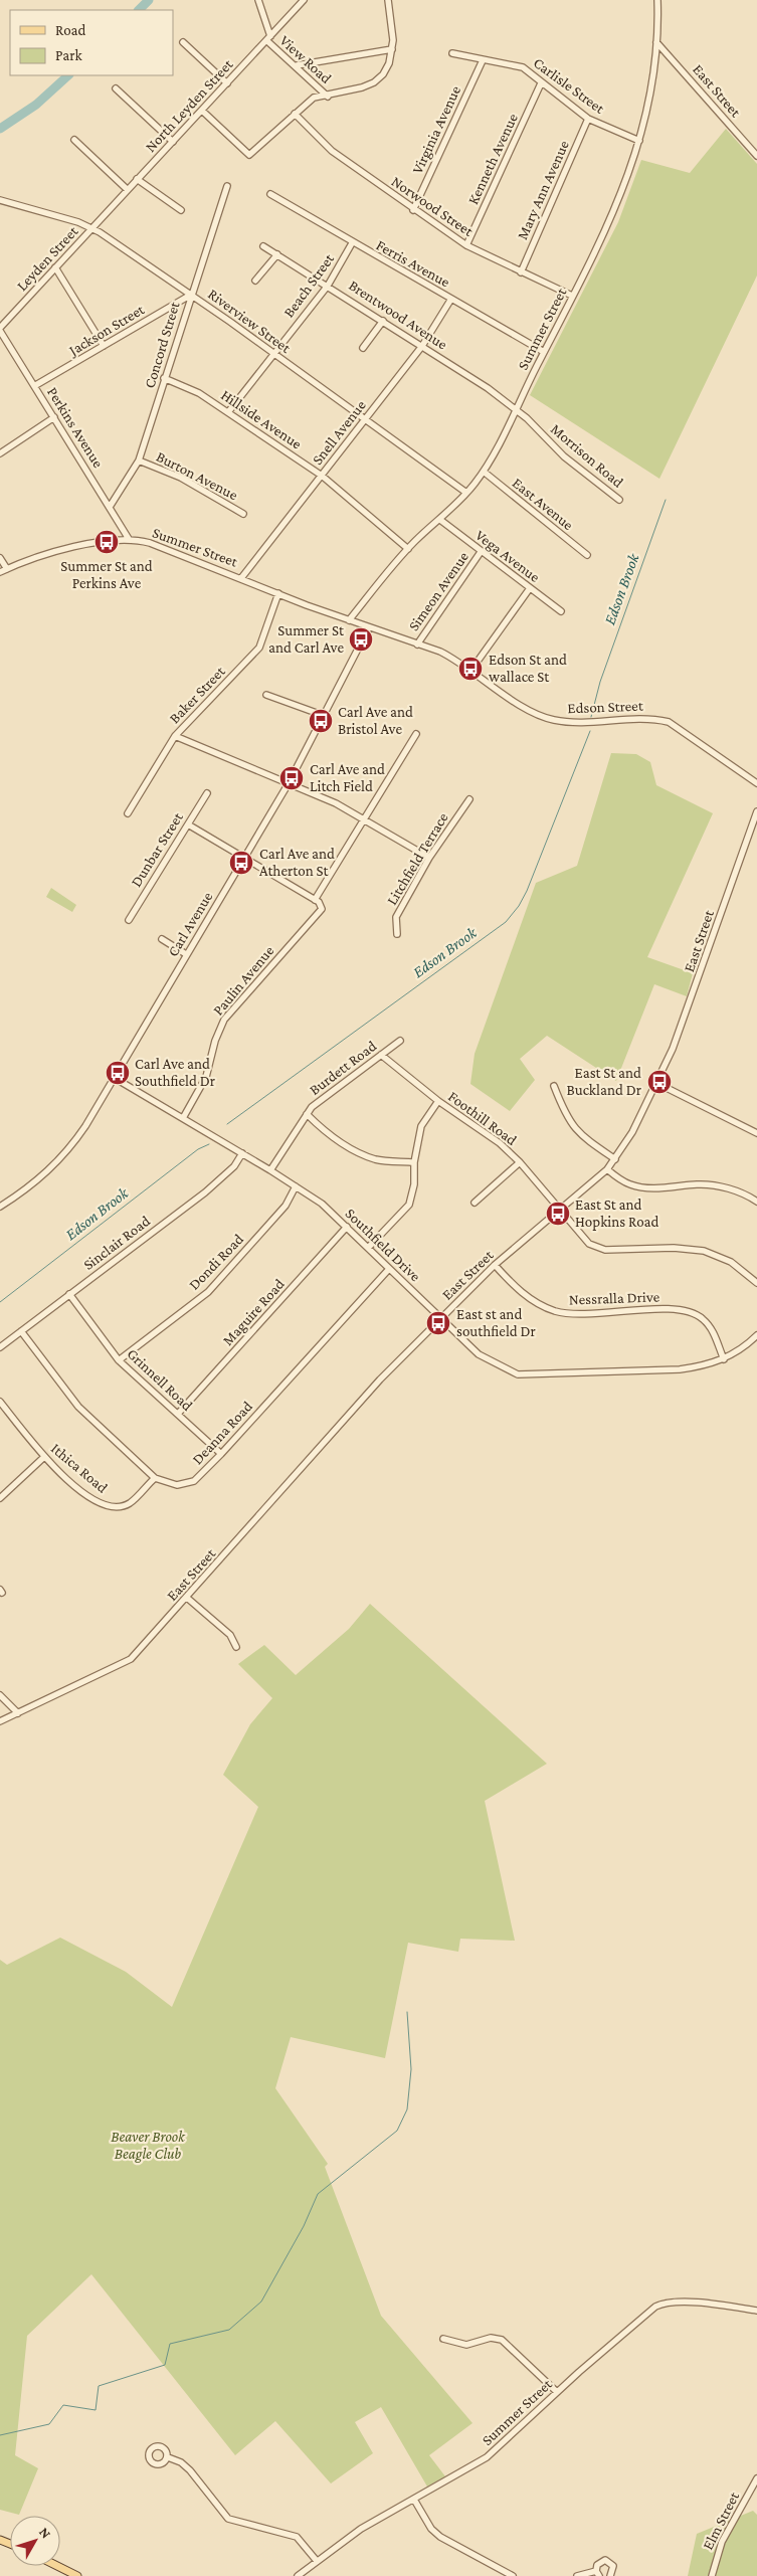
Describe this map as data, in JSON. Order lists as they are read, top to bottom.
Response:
{
  "streets": {
    "street": [
      "View Road",
      "Carlisle Street",
      "East Street",
      "North Leyden Street",
      "Virginia Avenue",
      "Kenneth Avenue",
      "Mary Ann Avenue",
      "Norwood Street",
      "Leyden Street",
      "Ferris Avenue",
      "Beach Street",
      "Brentwood Avenue",
      "Riverview Street",
      "Summer Street",
      "Jackson Street",
      "Concord Street",
      "Hillside Avenue",
      "Perkins Avenue",
      "Snell Avenue",
      "Morrison Road",
      "Burton Avenue",
      "East Avenue",
      "Vega Avenue",
      "Simeon Avenue",
      "Baker Street",
      "Edson Street",
      "Dunbar Street",
      "Litchfield Terrace",
      "Carl Avenue",
      "Paulin Avenue",
      "Burdett Road",
      "Foothill Road",
      "Sinclair Road",
      "Southfield Drive",
      "Dondi Road",
      "Nessralla Drive",
      "Maguire Road",
      "Grinnell Road",
      "Deanna Road",
      "Ithica Road",
      "Elm Street"
    ]
  },
  "crossings": [
    ["View Road", "North Leyden Street"],
    ["Carlisle Street", "Virginia Avenue"],
    ["Carlisle Street", "Kenneth Avenue"],
    ["Carlisle Street", "Mary Ann Avenue"],
    ["Carlisle Street", "Summer Street"],
    ["East Street", "Summer Street"],
    ["East Street", "Foothill Road"],
    ["East Street", "Southfield Drive"],
    ["East Street", "Nessralla Drive"],
    ["North Leyden Street", "Leyden Street"],
    ["North Leyden Street", "Riverview Street"],
    ["Virginia Avenue", "Norwood Street"],
    ["Kenneth Avenue", "Norwood Street"],
    ["Mary Ann Avenue", "Norwood Street"],
    ["Norwood Street", "Summer Street"],
    ["Leyden Street", "Riverview Street"],
    ["Leyden Street", "Perkins Avenue"],
    ["Ferris Avenue", "Beach Street"],
    ["Ferris Avenue", "Summer Street"],
    ["Ferris Avenue", "Snell Avenue"],
    ["Beach Street", "Brentwood Avenue"],
    ["Beach Street", "Riverview Street"],
    ["Beach Street", "Hillside Avenue"],
    ["Brentwood Avenue", "Summer Street"],
    ["Brentwood Avenue", "Snell Avenue"],
    ["Brentwood Avenue", "Morrison Road"],
    ["Riverview Street", "Summer Street"],
    ["Riverview Street", "Jackson Street"],
    ["Riverview Street", "Concord Street"],
    ["Riverview Street", "Snell Avenue"],
    ["Summer Street", "Hillside Avenue"],
    ["Summer Street", "Perkins Avenue"],
    ["Summer Street", "Snell Avenue"],
    ["Summer Street", "Morrison Road"],
    ["Summer Street", "East Avenue"],
    ["Summer Street", "Vega Avenue"],
    ["Summer Street", "Baker Street"],
    ["Summer Street", "Edson Street"],
    ["Summer Street", "Carl Avenue"],
    ["Jackson Street", "Concord Street"],
    ["Jackson Street", "Perkins Avenue"],
    ["Concord Street", "Hillside Avenue"],
    ["Concord Street", "Perkins Avenue"],
    ["Concord Street", "Burton Avenue"],
    ["Hillside Avenue", "Snell Avenue"],
    ["Vega Avenue", "Simeon Avenue"],
    ["Simeon Avenue", "Edson Street"],
    ["Edson Street", "Carl Avenue"],
    ["Carl Avenue", "Southfield Drive"],
    ["Paulin Avenue", "Southfield Drive"],
    ["Burdett Road", "Foothill Road"],
    ["Burdett Road", "Southfield Drive"],
    ["Sinclair Road", "Southfield Drive"],
    ["Sinclair Road", "Grinnell Road"],
    ["Sinclair Road", "Deanna Road"],
    ["Southfield Drive", "Dondi Road"],
    ["Southfield Drive", "Nessralla Drive"],
    ["Southfield Drive", "Maguire Road"],
    ["Southfield Drive", "Deanna Road"],
    ["Dondi Road", "Grinnell Road"],
    ["Maguire Road", "Grinnell Road"],
    ["Grinnell Road", "Deanna Road"],
    ["Deanna Road", "Ithica Road"]
  ],
  "water": ["Edson Brook"],
  "parks": ["Beaver Brook Beagle Club"],
  "places": {
    "bus stop": [
      "Summer St and Perkins Ave",
      "Summer St and Carl Ave",
      "Edson St and wallace St",
      "Carl Ave and Bristol Ave",
      "Carl Ave and Litch Field",
      "Carl Ave and Atherton St",
      "Carl Ave and Southfield Dr",
      "East St and Buckland Dr",
      "East St and Hopkins Road",
      "East st and southfield Dr"
    ]
  },
  "legend": ["Road", "Park"],
  "north": "top right"
}
